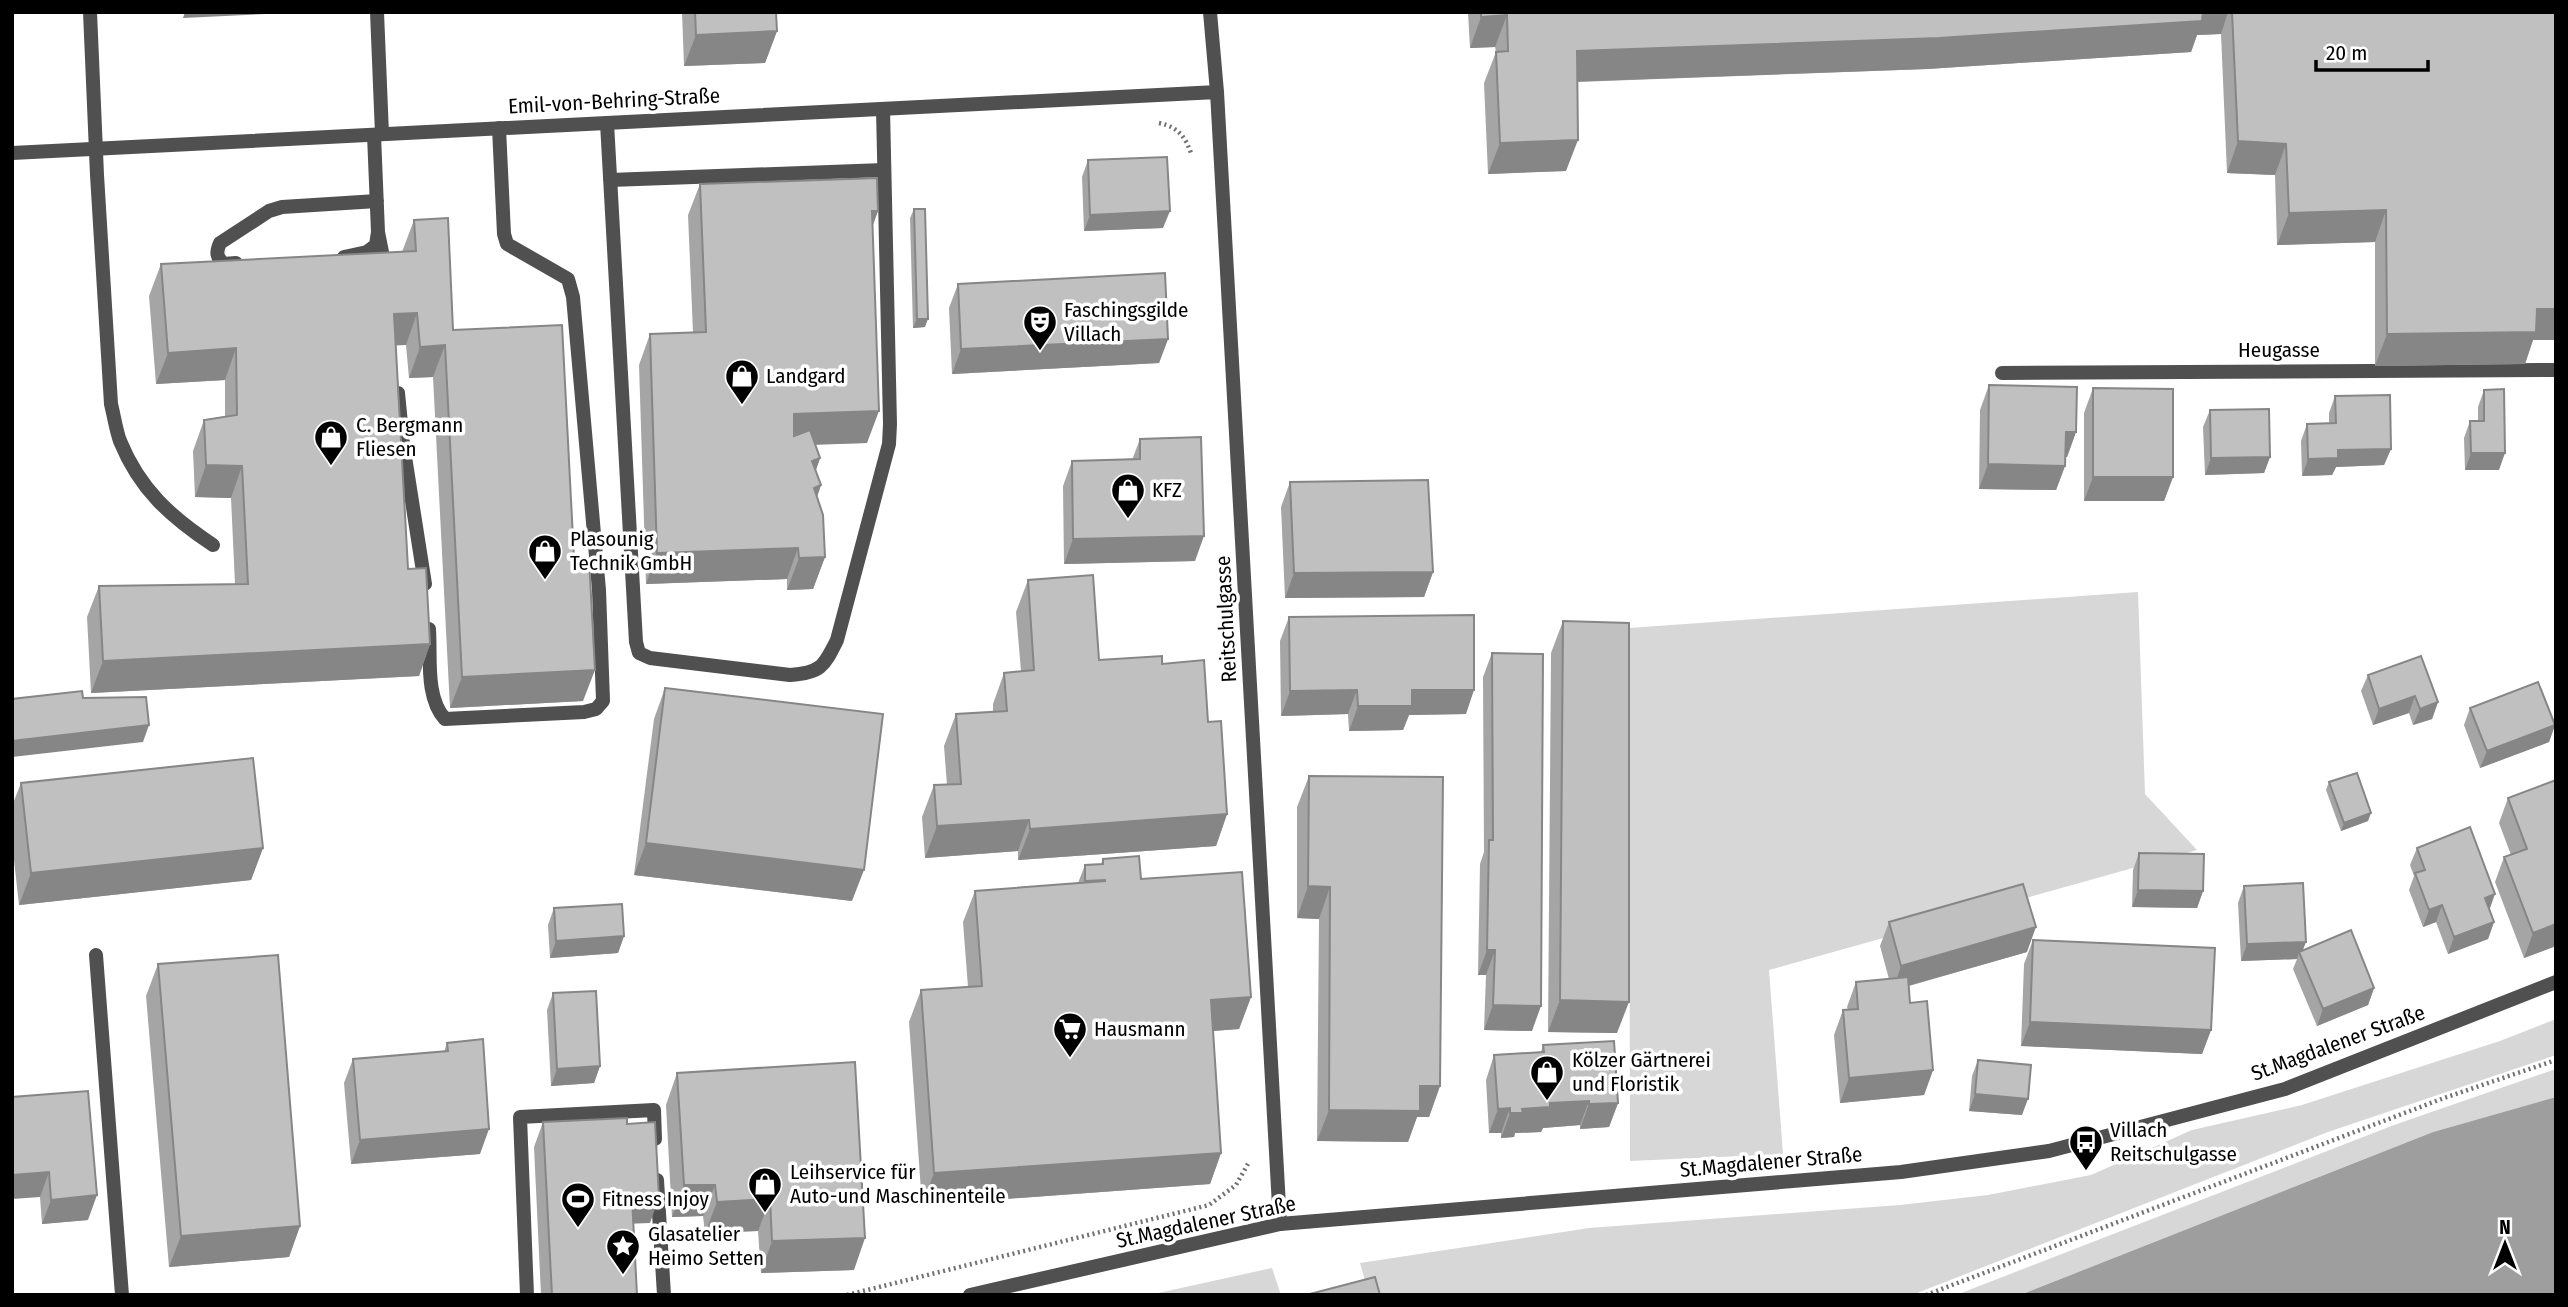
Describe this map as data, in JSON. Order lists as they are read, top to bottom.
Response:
{
  "streets": {
    "street": [
      "Emil-von-Behring-Straße",
      "Heugasse",
      "Reitschulgasse",
      "St.Magdalener Straße"
    ]
  },
  "crossings": [
    ["Emil-von-Behring-Straße", "Reitschulgasse"],
    ["Reitschulgasse", "St.Magdalener Straße"]
  ],
  "places": {
    "theatre": ["Faschingsgilde Villach"],
    "shop": [
      "Landgard",
      "C. Bergmann Fliesen",
      "KFZ",
      "Plasounig Technik GmbH",
      "Kölzer Gärtnerei und Floristik",
      "Leihservice für Auto-und Maschinenteile"
    ],
    "supermarket": ["Hausmann"],
    "bus stop": ["Villach Reitschulgasse"],
    "sports": ["Fitness Injoy"],
    "place": ["Glasatelier Heimo Setten"]
  },
  "scale_bar": "20 m",
  "north": "top"
}
